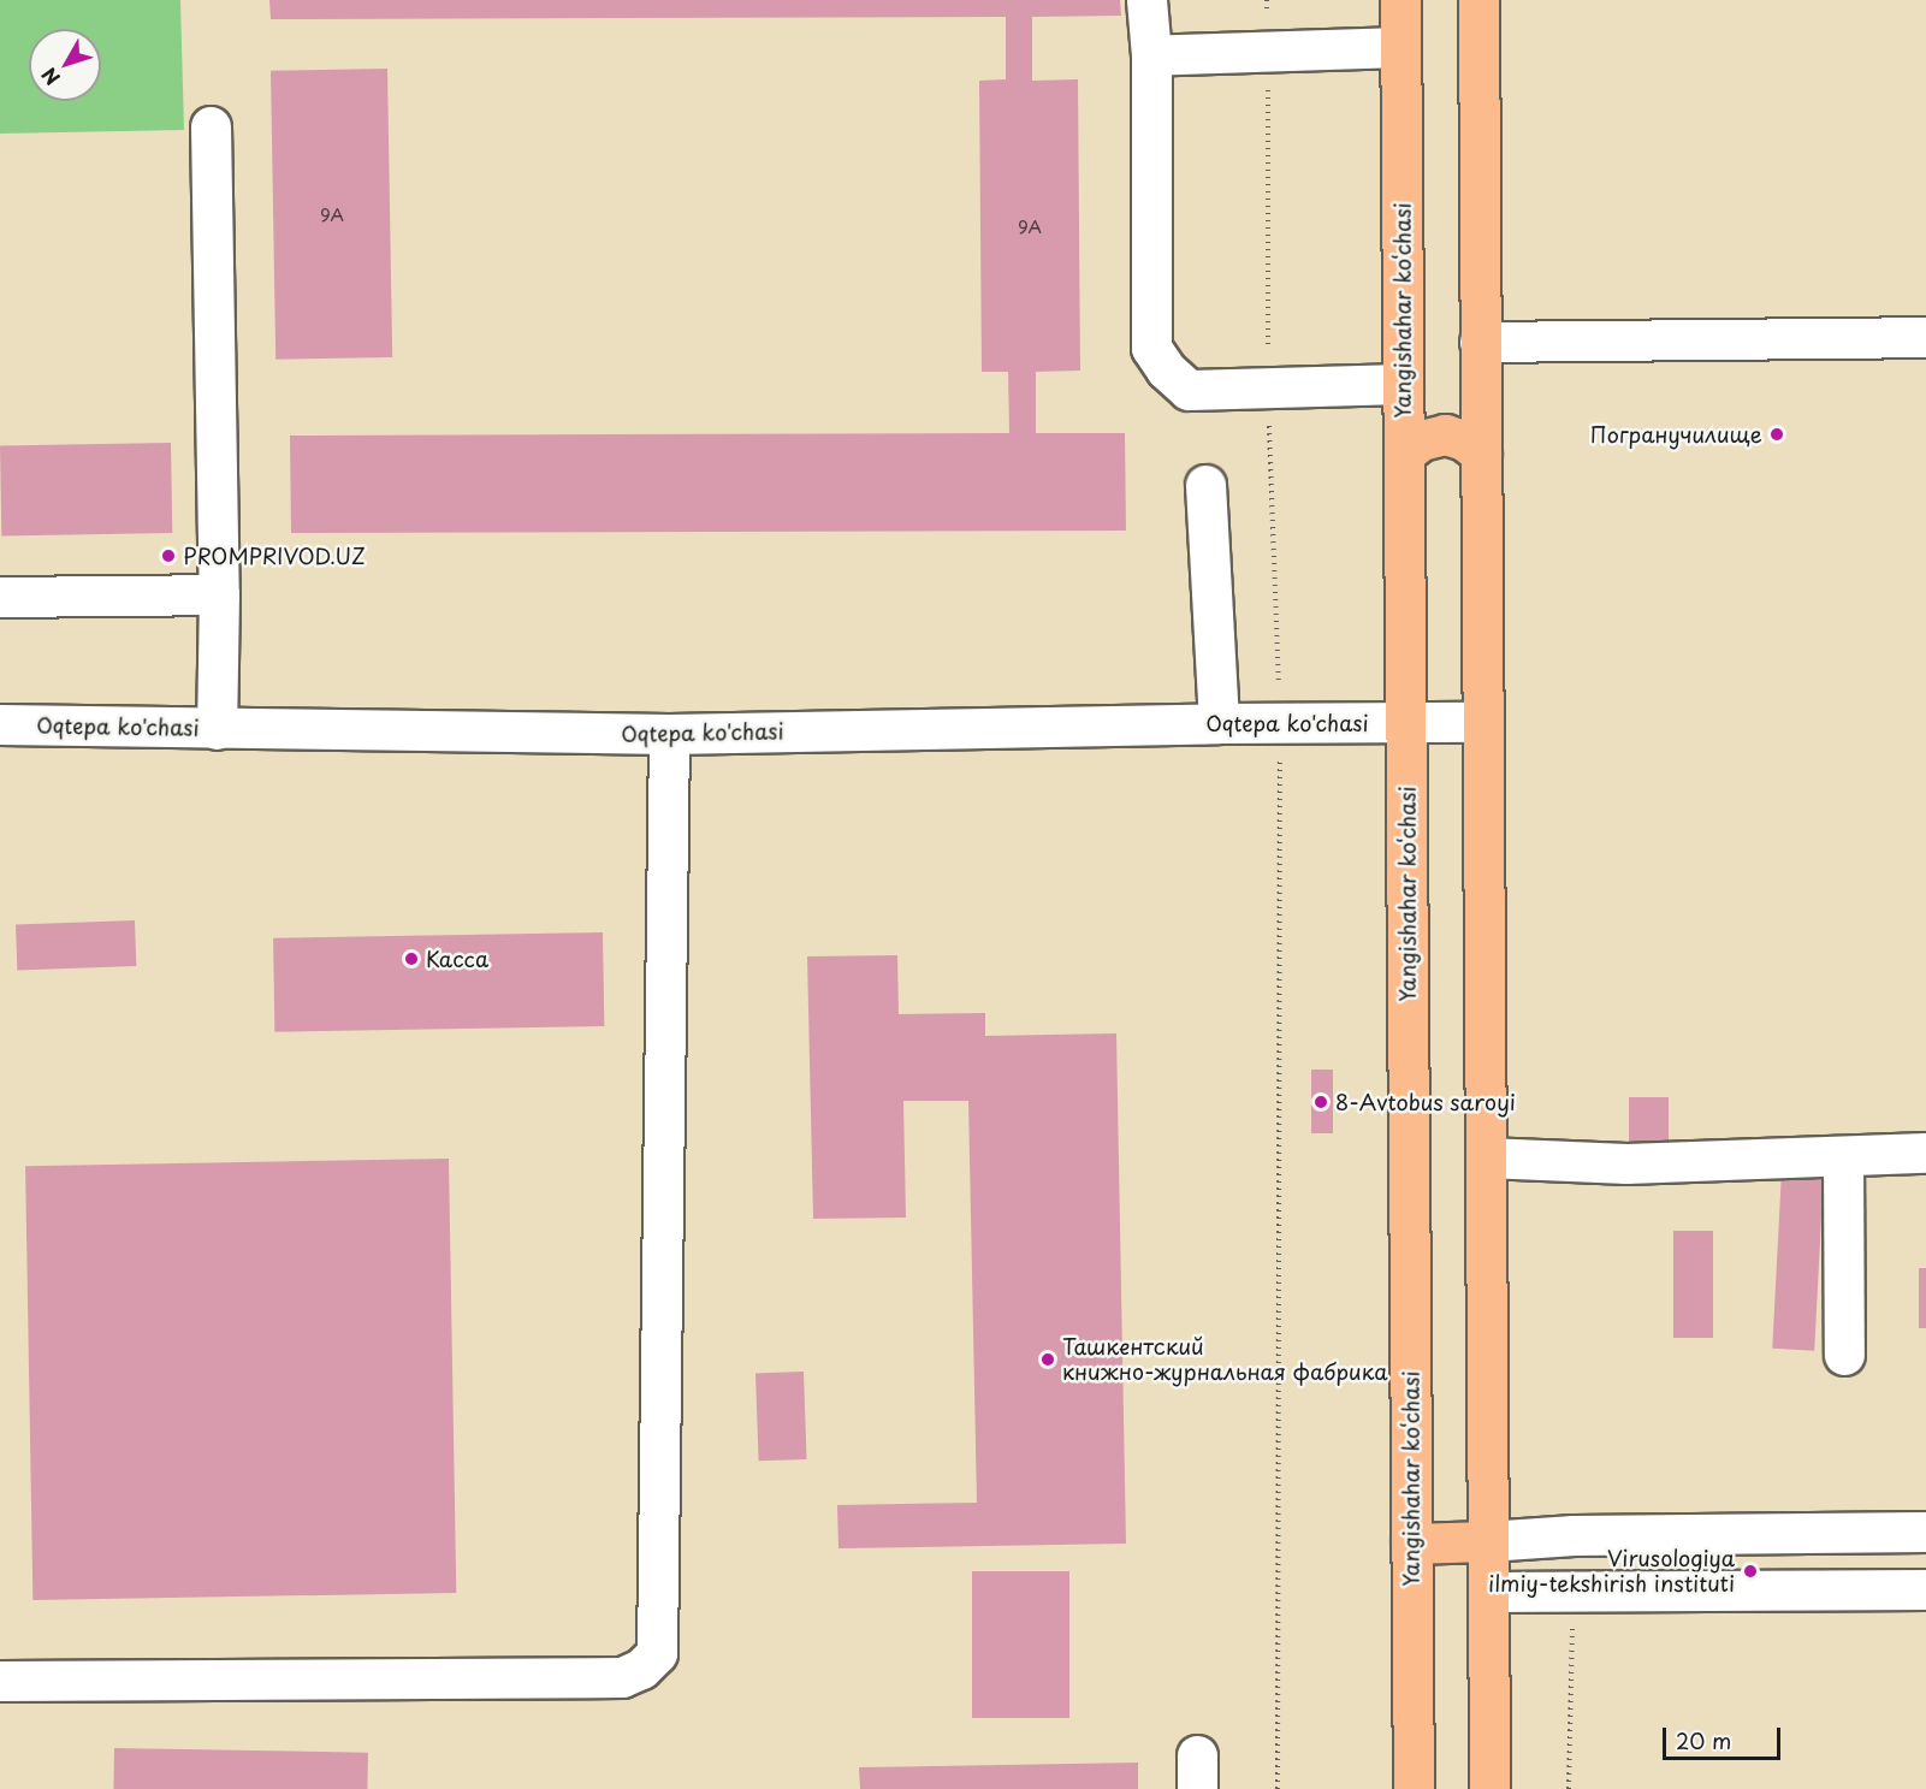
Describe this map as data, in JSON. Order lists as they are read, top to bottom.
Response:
{
  "streets": {
    "main road": ["Yangishahar ko‘chasi"],
    "street": ["Oqtepa ko'chasi"]
  },
  "crossings": [
    ["Yangishahar ko‘chasi", "Oqtepa ko'chasi"]
  ],
  "places": [
    "Погранучилище",
    "PROMPRIVOD.UZ",
    "Касса",
    "8-Avtobus saroyi",
    "Ташкентский книжно-журнальная фабрика",
    "Virusologiya ilmiy-tekshirish instituti"
  ],
  "house_numbers": ["9A", "9A"],
  "scale_bar": "20 m",
  "north": "bottom left"
}
